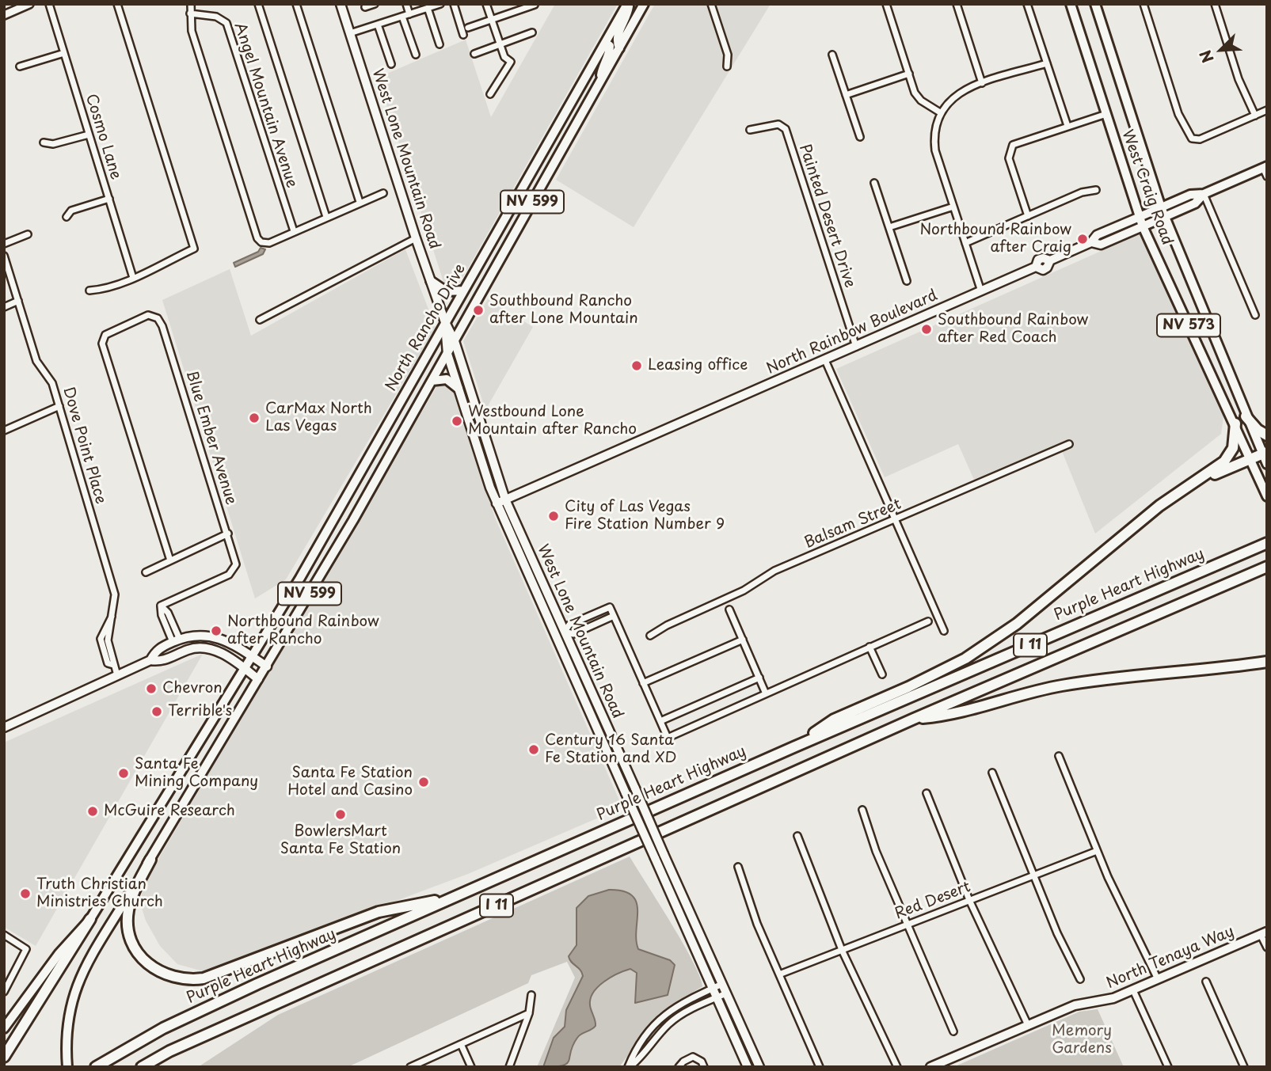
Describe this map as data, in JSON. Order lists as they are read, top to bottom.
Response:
{
  "streets": {
    "highway": ["Purple Heart Highway", "I 11"],
    "main road": [
      "West Lone Mountain Road",
      "West Craig Road",
      "NV 599",
      "NV 573",
      "North Rancho Drive",
      "North Rainbow Boulevard",
      "North Tenaya Way"
    ],
    "street": [
      "Angel Mountain Avenue",
      "Cosmo Lane",
      "Painted Desert Drive",
      "Blue Ember Avenue",
      "Dove Point Place",
      "Balsam Street",
      "Red Desert"
    ]
  },
  "crossings": [
    ["West Lone Mountain Road", "North Rancho Drive"],
    ["West Lone Mountain Road", "North Rainbow Boulevard"],
    ["West Craig Road", "North Rainbow Boulevard"],
    ["Painted Desert Drive", "North Rainbow Boulevard"]
  ],
  "parks": ["Memory Gardens"],
  "places": [
    "Northbound Rainbow after Craig",
    "Southbound Rancho after Lone Mountain",
    "Southbound Rainbow after Red Coach",
    "Leasing office",
    "CarMax North Las Vegas",
    "Westbound Lone Mountain after Rancho",
    "City of Las Vegas Fire Station Number 9",
    "Northbound Rainbow after Rancho",
    "Chevron",
    "Terrible's",
    "Century 16 Santa Fe Station and XD",
    "Santa Fe Mining Company",
    "Santa Fe Station Hotel and Casino",
    "McGuire Research",
    "BowlersMart Santa Fe Station",
    "Truth Christian Ministries Church"
  ],
  "north": "bottom left"
}
